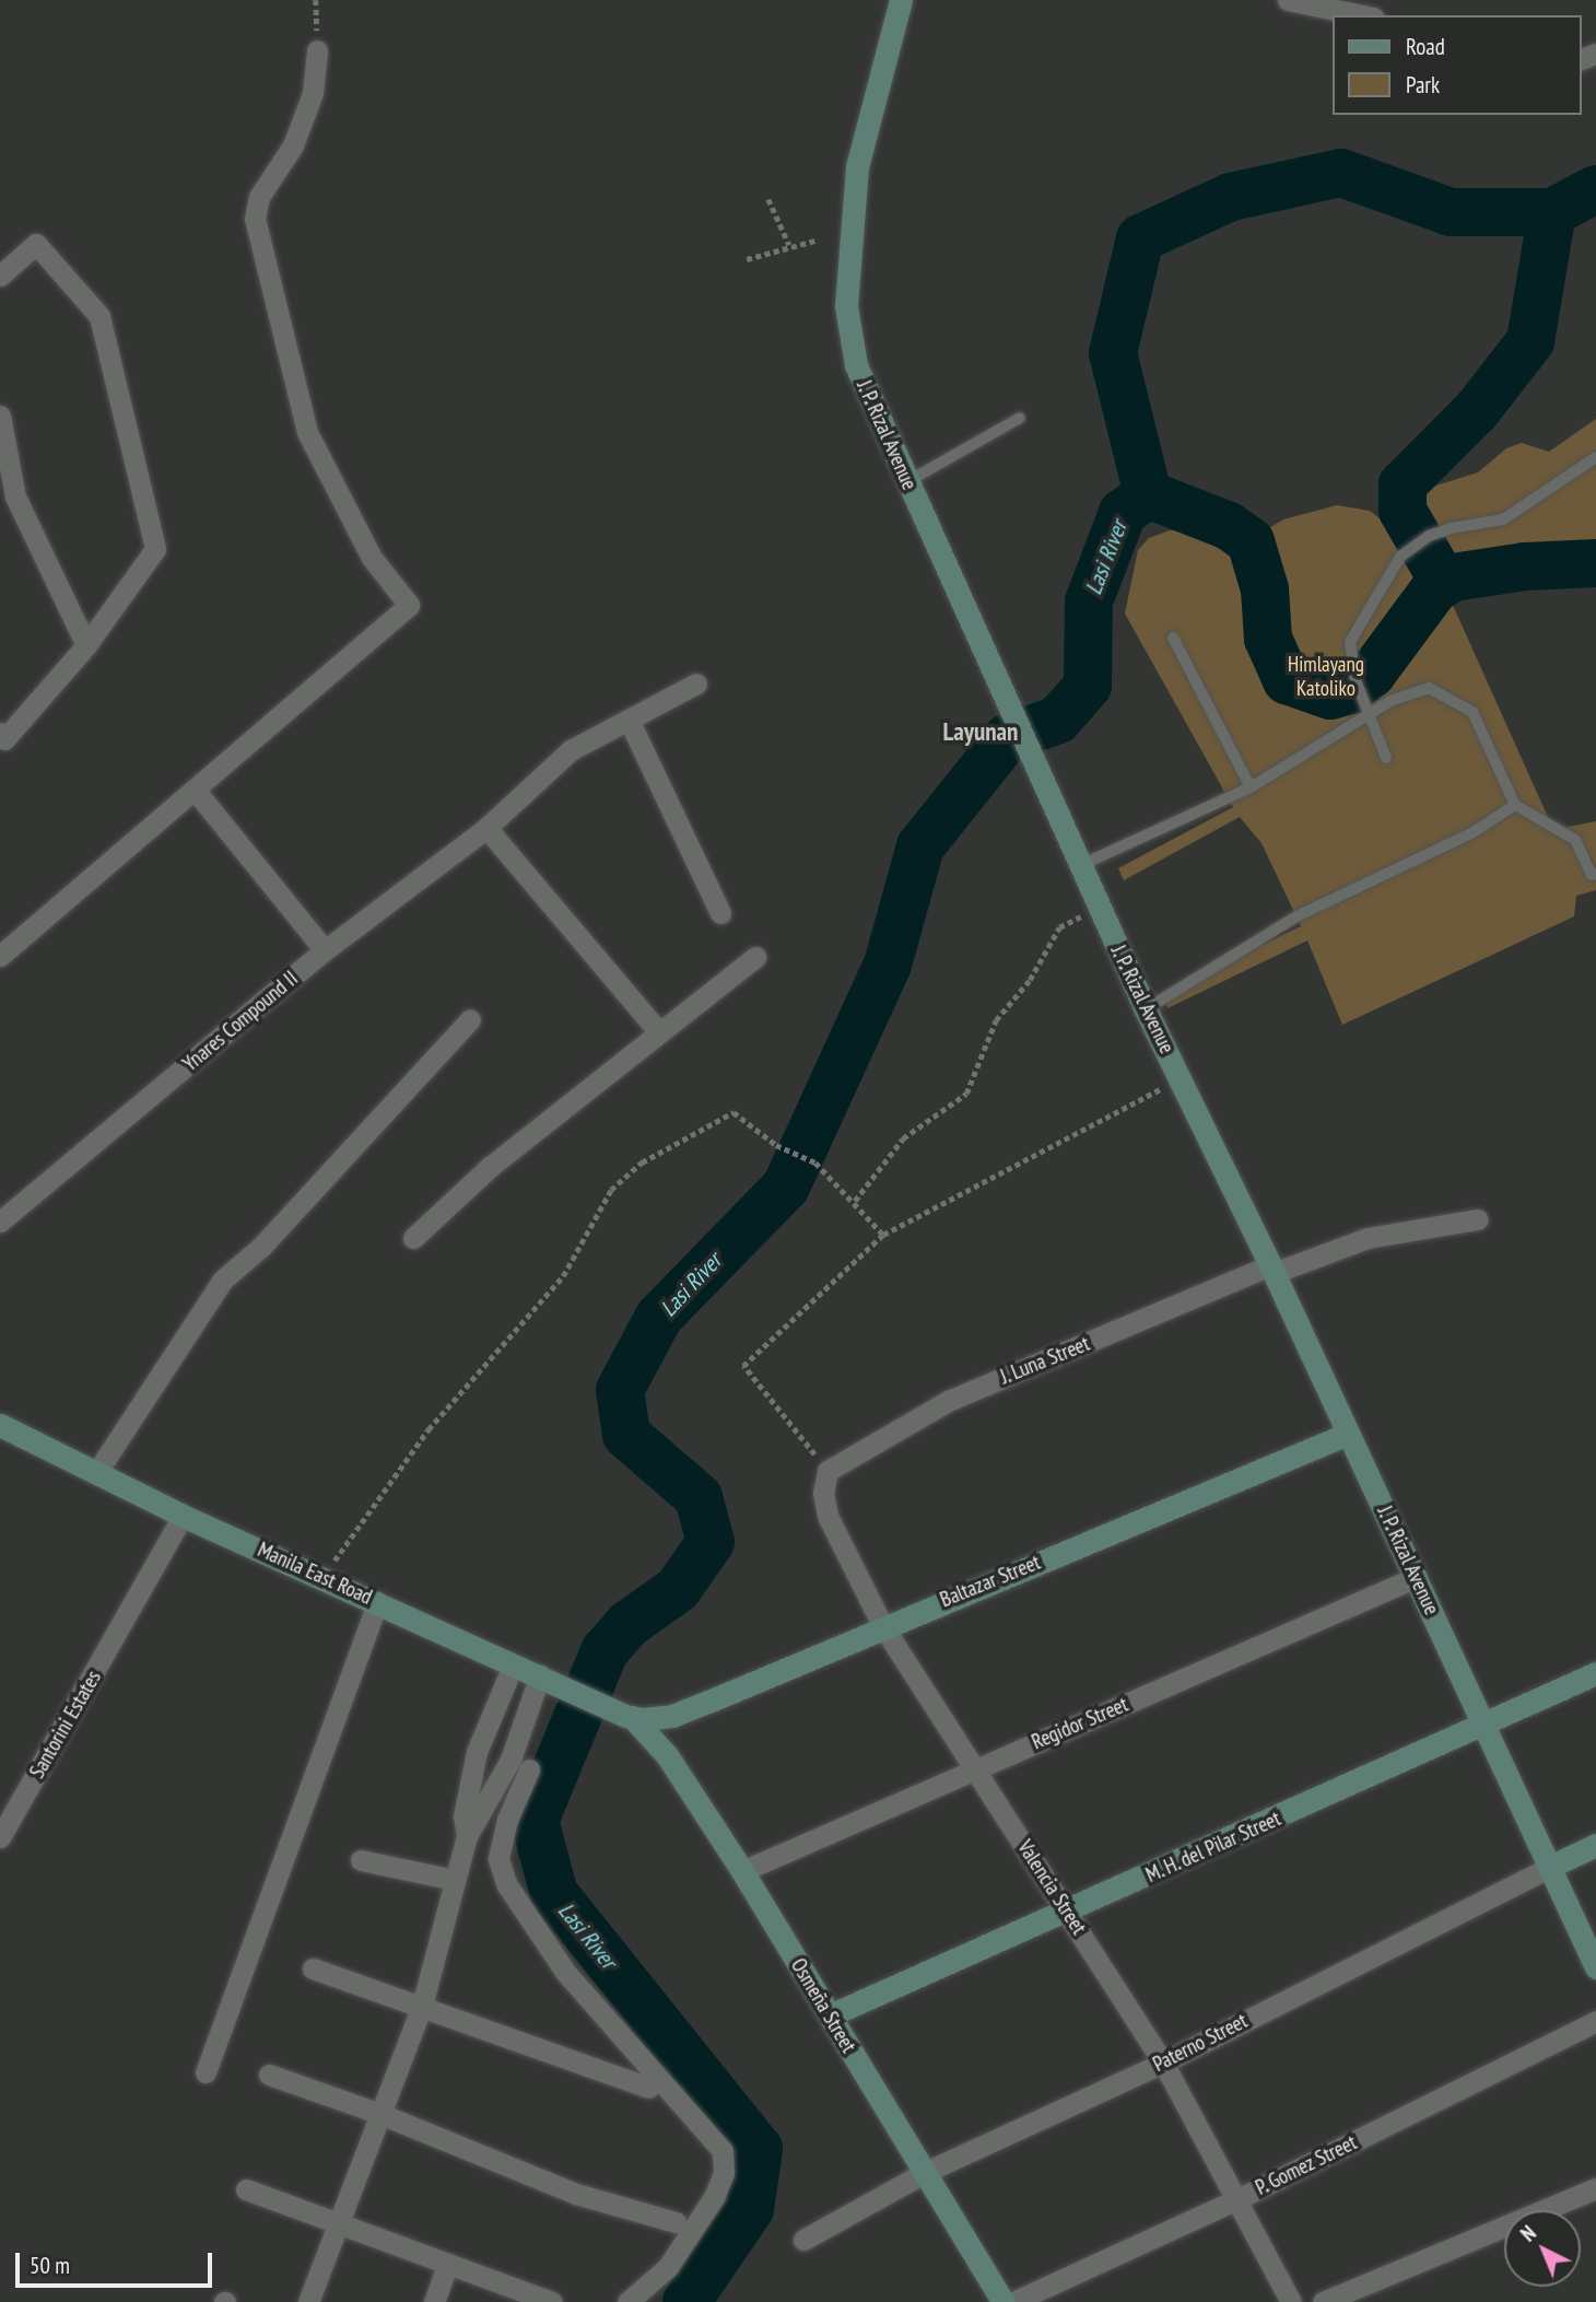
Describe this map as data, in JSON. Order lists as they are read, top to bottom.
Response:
{
  "streets": {
    "main road": [
      "J. P. Rizal Avenue",
      "Manila East Road",
      "Baltazar Street",
      "M. H. del Pilar Street",
      "Osmeña Street",
      "Paterno Street"
    ],
    "street": [
      "Ynares Compound II",
      "J. Luna Street",
      "Regidor Street",
      "Santorini Estates",
      "Valencia Street",
      "P. Gomez Street"
    ]
  },
  "crossings": [
    ["J. P. Rizal Avenue", "J. Luna Street"],
    ["J. P. Rizal Avenue", "Baltazar Street"],
    ["J. P. Rizal Avenue", "Regidor Street"],
    ["J. P. Rizal Avenue", "M. H. del Pilar Street"],
    ["J. P. Rizal Avenue", "Paterno Street"],
    ["J. Luna Street", "Valencia Street"],
    ["Manila East Road", "Baltazar Street"],
    ["Manila East Road", "Santorini Estates"],
    ["Manila East Road", "Osmeña Street"],
    ["Baltazar Street", "Valencia Street"],
    ["Baltazar Street", "Osmeña Street"],
    ["Regidor Street", "Valencia Street"],
    ["Regidor Street", "Osmeña Street"],
    ["M. H. del Pilar Street", "Valencia Street"],
    ["M. H. del Pilar Street", "Osmeña Street"],
    ["Valencia Street", "Paterno Street"],
    ["Valencia Street", "P. Gomez Street"],
    ["Osmeña Street", "Paterno Street"]
  ],
  "districts": ["Layunan"],
  "water": ["Lasi River"],
  "parks": ["Himlayang Katoliko"],
  "legend": ["Road", "Park"],
  "scale_bar": "50 m",
  "north": "top left"
}
